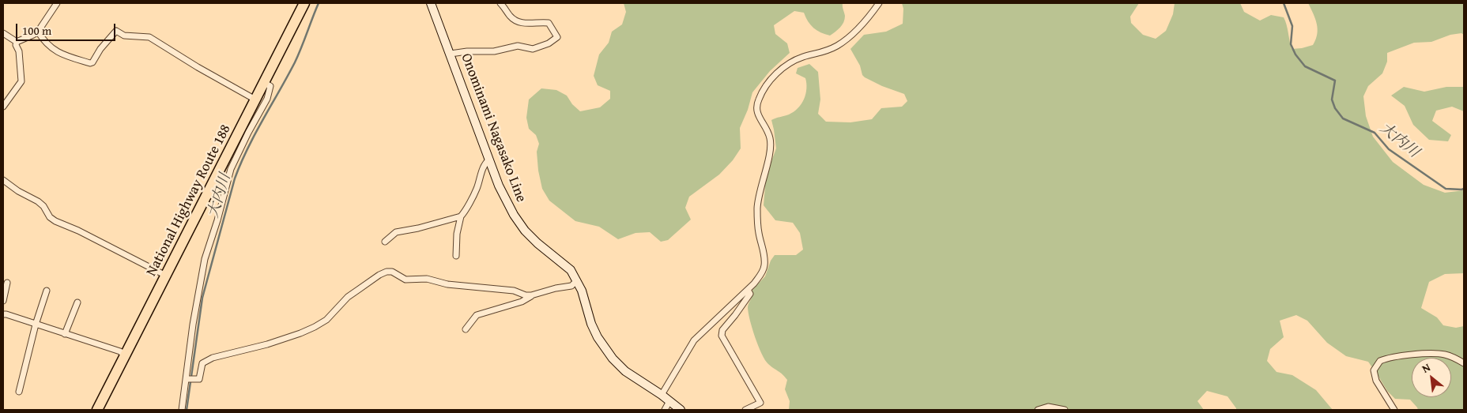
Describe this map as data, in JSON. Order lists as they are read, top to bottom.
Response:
{
  "streets": {
    "highway": ["National Highway Route 188"],
    "main road": ["Onominami Nagasako Line"]
  },
  "water": ["大内川"],
  "scale_bar": "100 m",
  "north": "top left"
}
